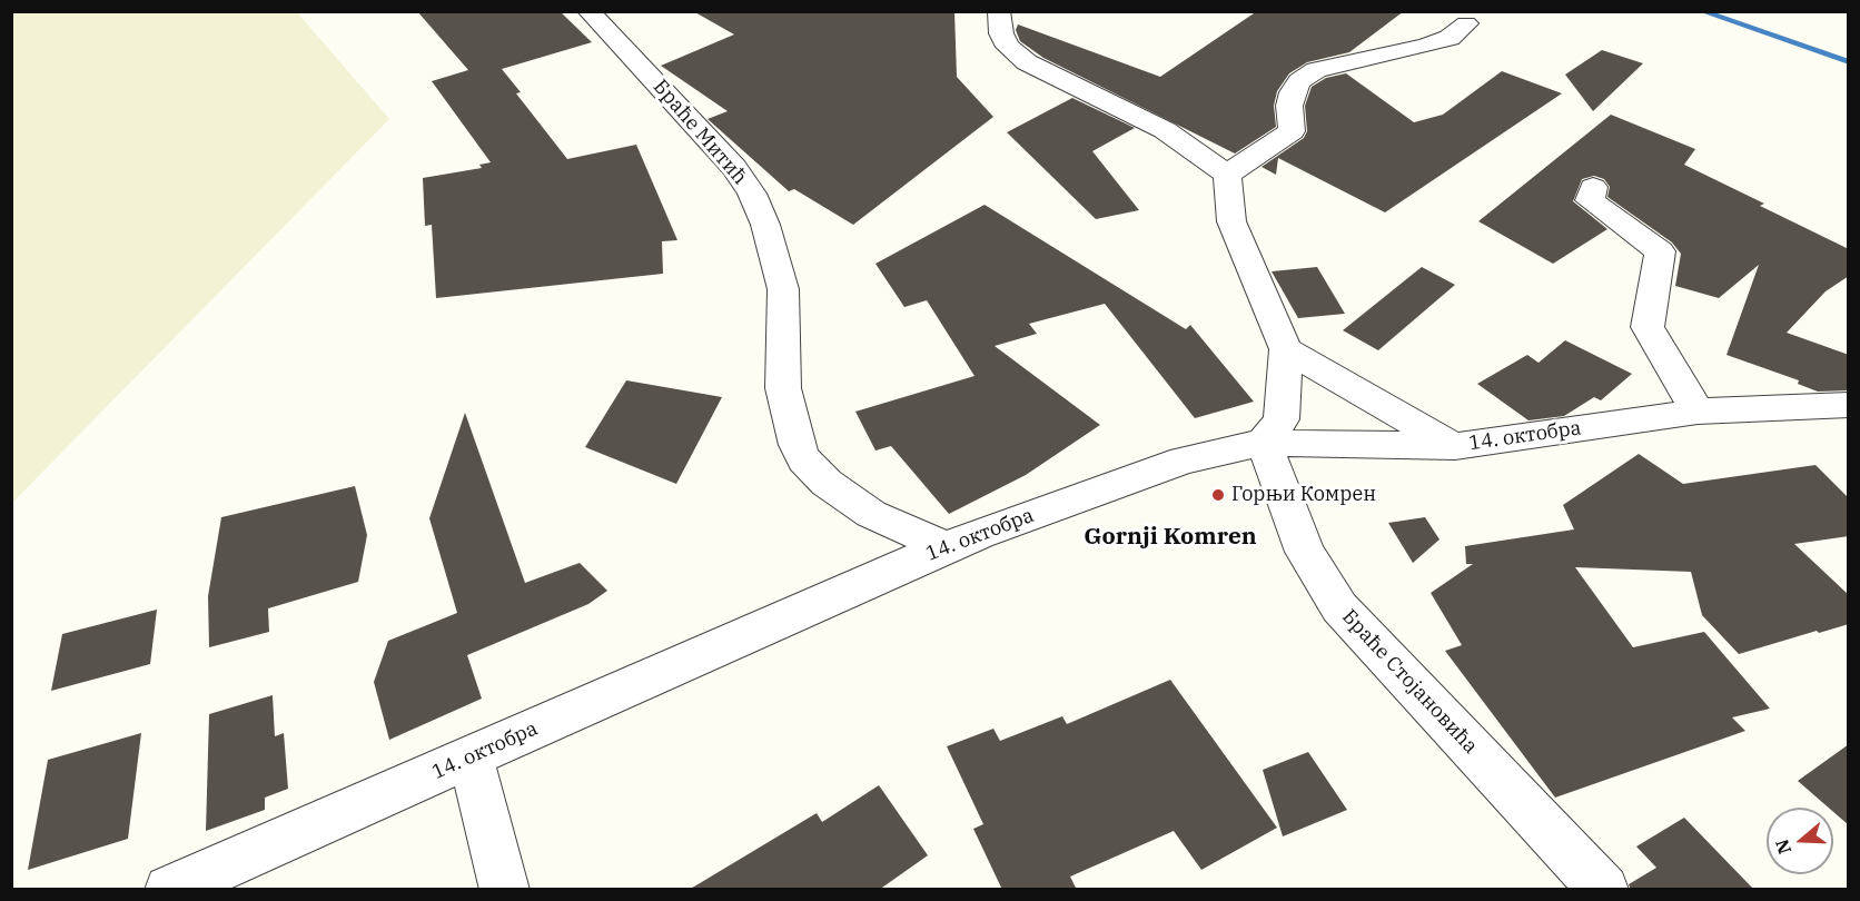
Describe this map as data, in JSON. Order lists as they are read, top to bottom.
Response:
{
  "streets": {
    "street": ["Браће Митић", "14. октобра", "Браће Стојановића"]
  },
  "crossings": [
    ["Браће Митић", "14. октобра"],
    ["14. октобра", "Браће Стојановића"]
  ],
  "districts": ["Gornji Komren"],
  "places": ["Горњи Комрен"],
  "north": "left"
}
